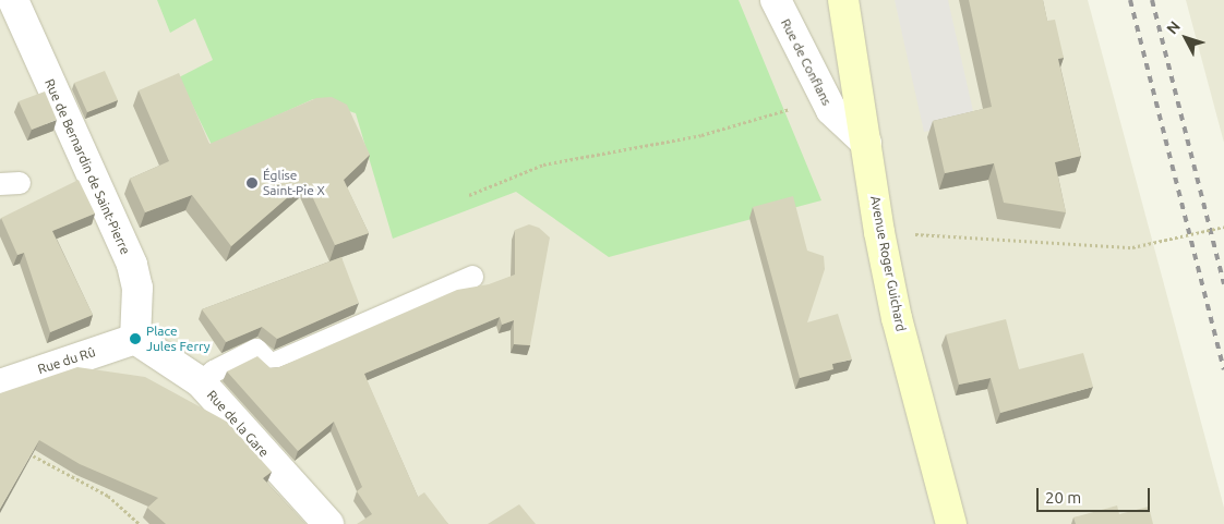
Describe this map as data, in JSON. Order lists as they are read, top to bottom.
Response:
{
  "streets": {
    "main road": ["Avenue Roger Guichard"],
    "street": [
      "Rue de Conflans",
      "Rue de Bernardin de Saint-Pierre",
      "Rue du Rû",
      "Rue de la Gare"
    ]
  },
  "crossings": [
    ["Rue de Conflans", "Avenue Roger Guichard"],
    ["Rue de Bernardin de Saint-Pierre", "Rue du Rû"],
    ["Rue de Bernardin de Saint-Pierre", "Rue de la Gare"],
    ["Rue du Rû", "Rue de la Gare"]
  ],
  "places": ["Église Saint-Pie X", "Place Jules Ferry"],
  "scale_bar": "20 m",
  "north": "top left"
}
